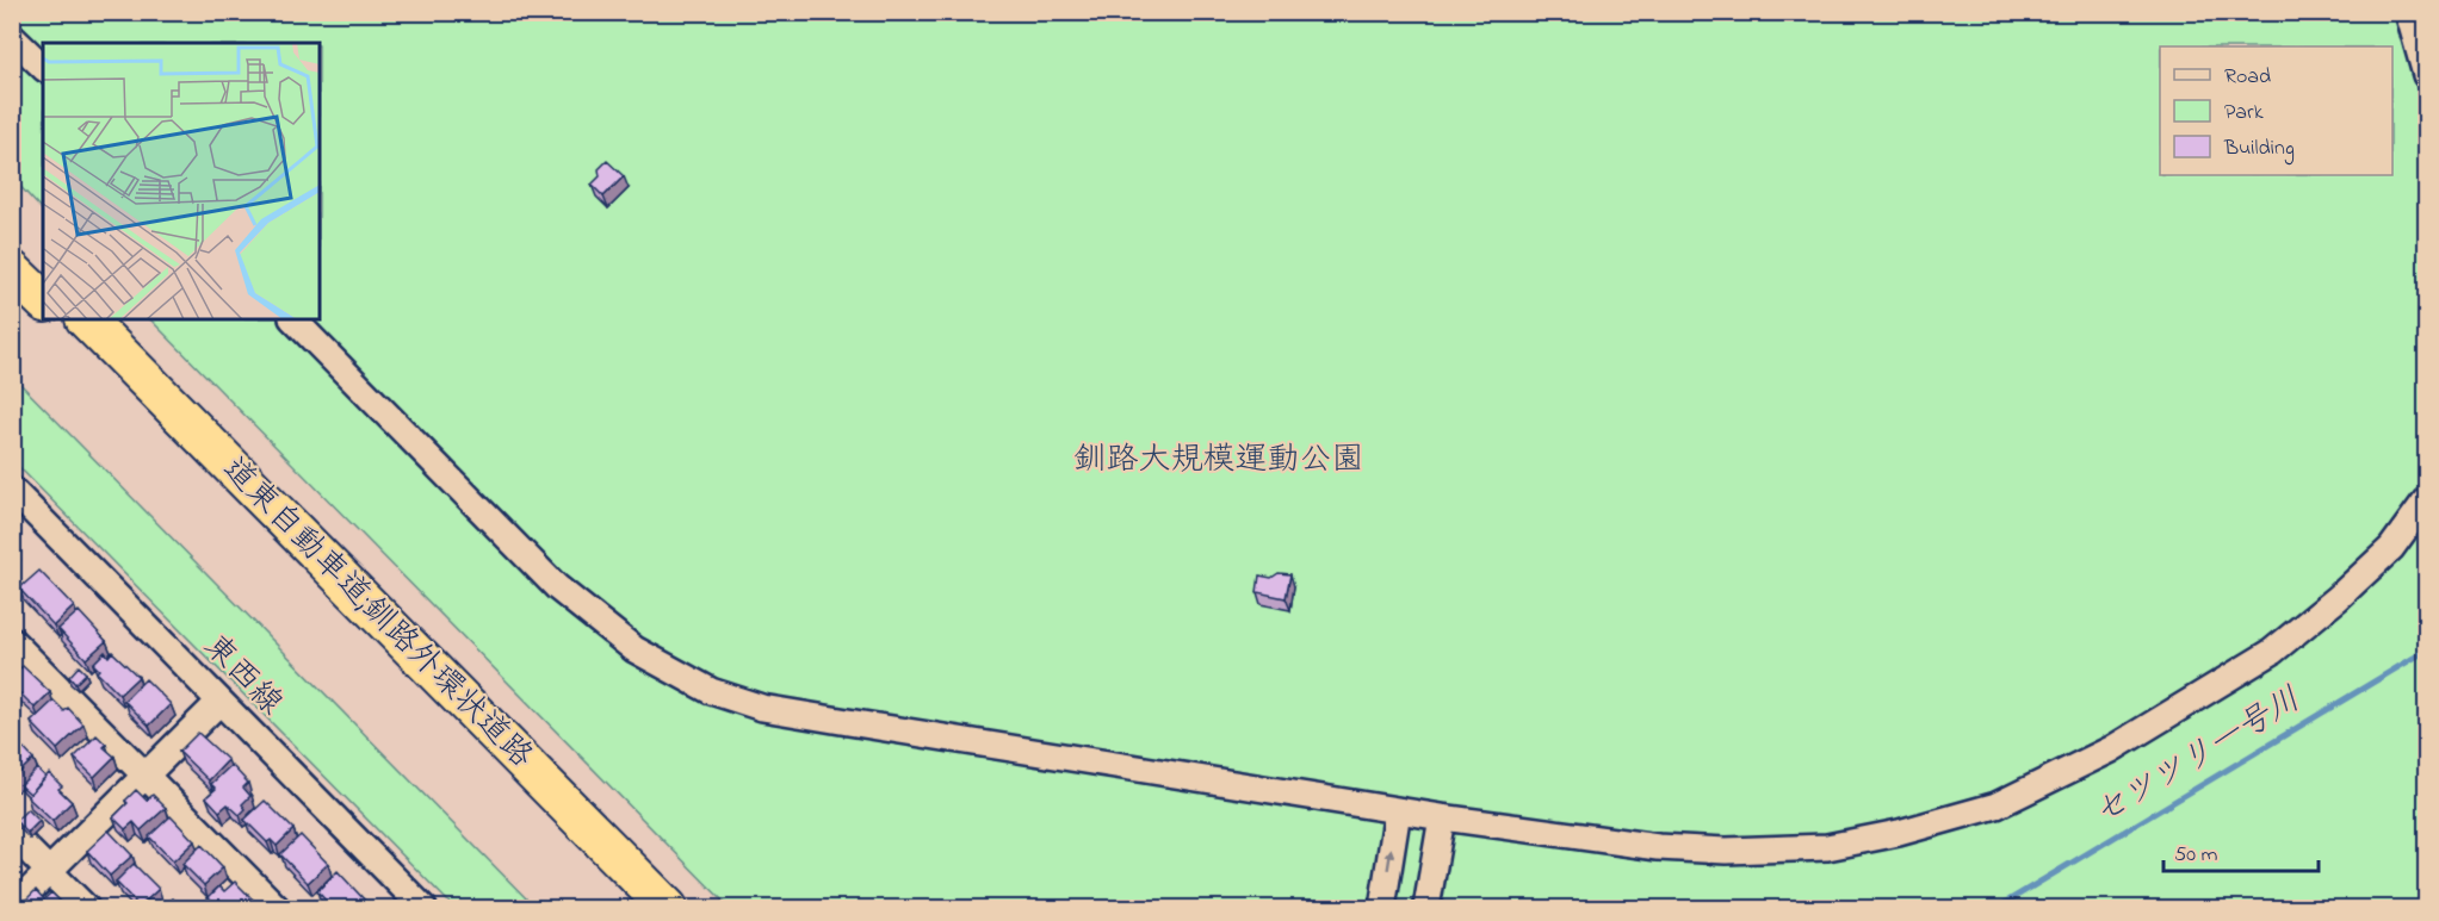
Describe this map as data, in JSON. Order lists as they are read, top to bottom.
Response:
{
  "streets": {
    "highway": ["道東自動車道;釧路外環状道路"],
    "street": ["東西線"]
  },
  "water": ["セツツリ一号川"],
  "parks": ["釧路大規模運動公園"],
  "legend": ["Road", "Park", "Building"],
  "scale_bar": "50 m"
}
